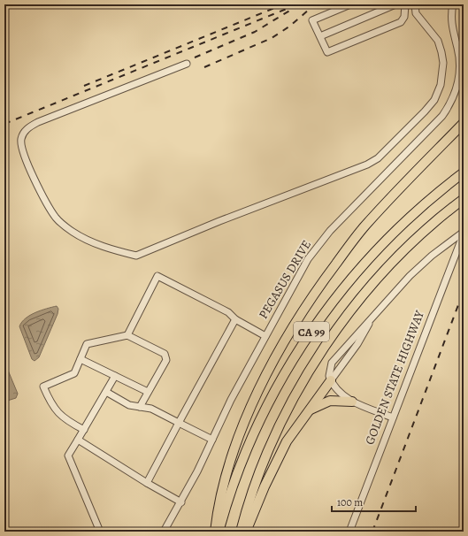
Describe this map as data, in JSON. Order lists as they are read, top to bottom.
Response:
{
  "streets": {
    "highway": ["CA 99"],
    "street": ["PEGASUS DRIVE", "GOLDEN STATE HIGHWAY"]
  },
  "scale_bar": "100 m"
}
